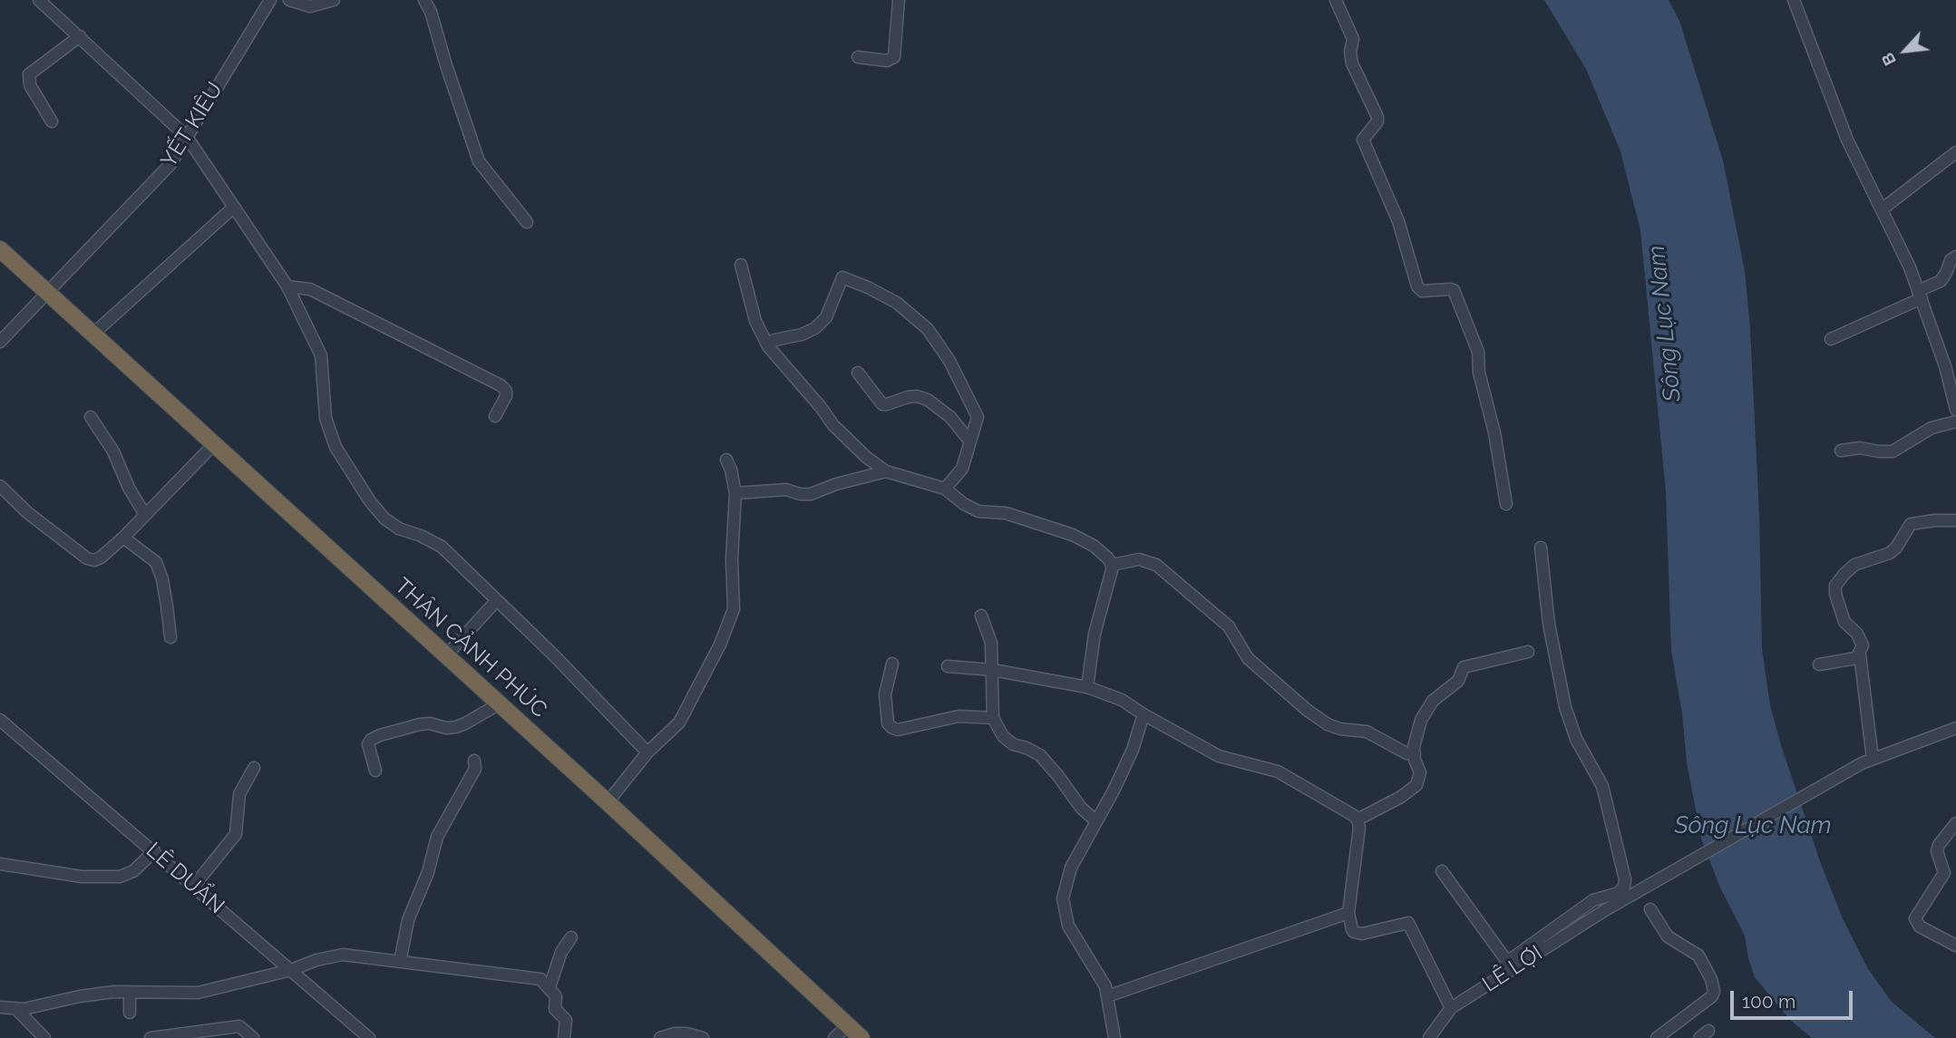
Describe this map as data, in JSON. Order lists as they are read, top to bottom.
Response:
{
  "streets": {
    "highway": ["THÂN CẢNH PHÚC"],
    "street": ["YẾT KIÊU", "LÊ DUẨN", "LÊ LỢI"]
  },
  "crossings": [
    ["YẾT KIÊU", "THÂN CẢNH PHÚC"]
  ],
  "water": ["Sông Lục Nam"],
  "scale_bar": "100 m",
  "north": "bottom left"
}
